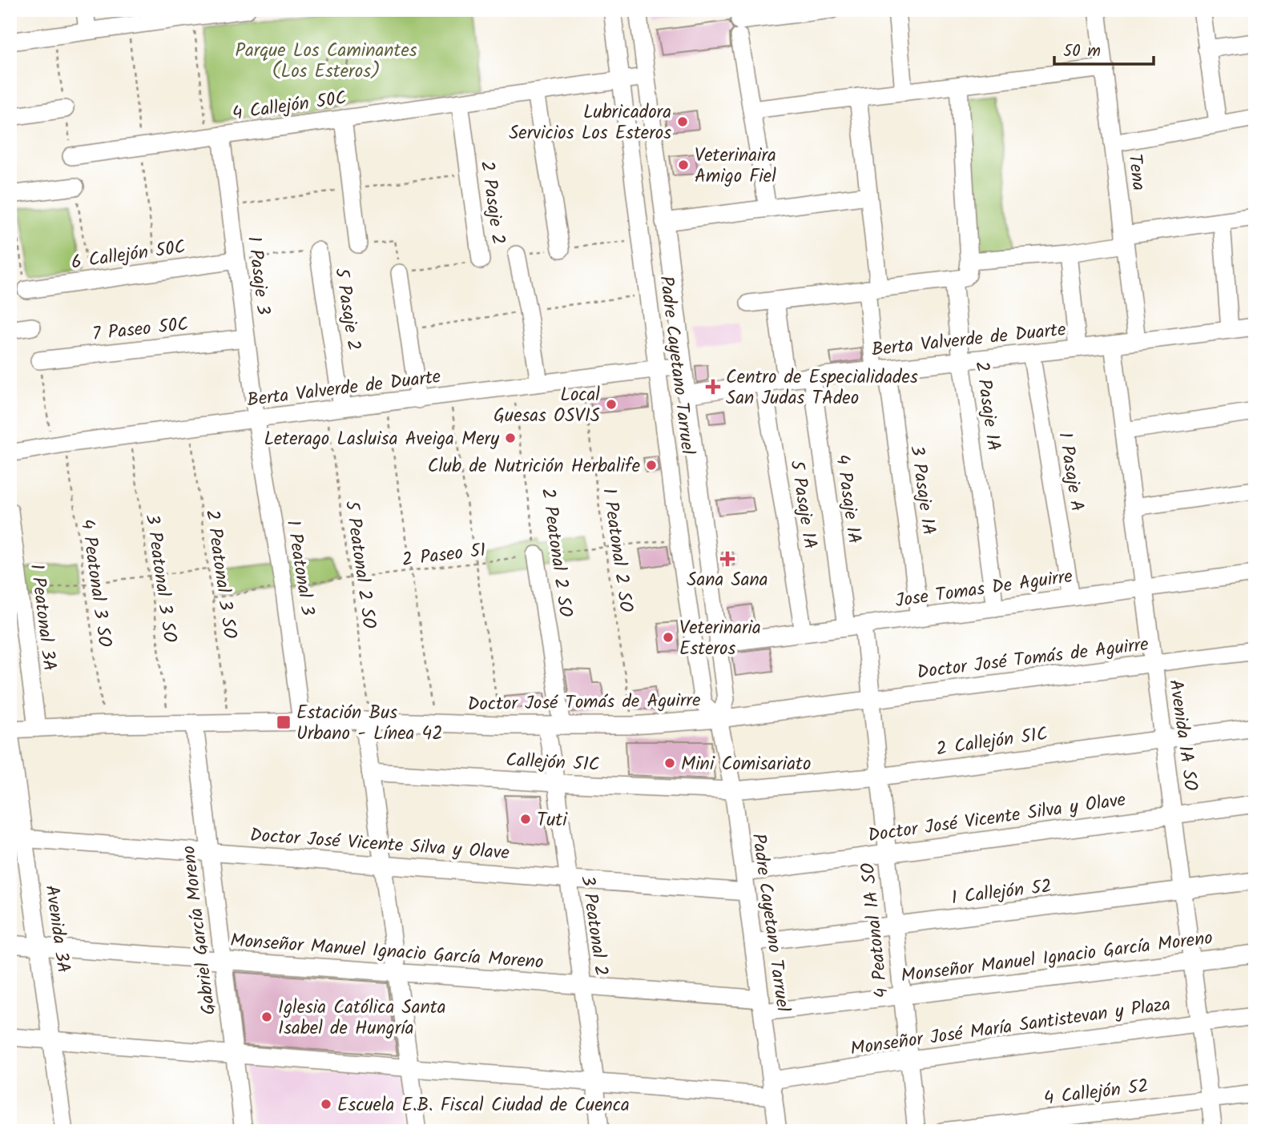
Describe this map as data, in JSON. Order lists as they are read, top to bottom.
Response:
{
  "streets": {
    "street": [
      "4 Callejón 50C",
      "Tena",
      "2 Pasaje 2",
      "6 Callejón 50C",
      "1 Pasaje 3",
      "5 Pasaje 2",
      "7 Paseo 50C",
      "Berta Valverde de Duarte",
      "Padre Cayetano Tarruel",
      "2 Pasaje 1A",
      "1 Pasaje A",
      "3 Pasaje 1A",
      "4 Pasaje 1A",
      "5 Pasaje 1A",
      "2 Peatonal 2 SO",
      "1 Peatonal 3",
      "Jose Tomas De Aguirre",
      "1 Peatonal 3A",
      "Doctor José Tomás de Aguirre",
      "Avenida 1A SO",
      "2 Callejón 51C",
      "Callejón 51C",
      "Doctor José Vicente Silva y Olave",
      "1 Callejón 52",
      "3 Peatonal 2",
      "Avenida 3A",
      "Gabriel García Moreno",
      "4 Peatonal 1A SO",
      "Monseñor Manuel Ignacio García Moreno",
      "Monseñor José María Santistevan y Plaza",
      "4 Callejón 52"
    ],
    "path": [
      "1 Peatonal 2 SO",
      "2 Paseo 51",
      "5 Peatonal 2 SO",
      "2 Peatonal 3 SO",
      "3 Peatonal 3 SO",
      "4 Peatonal 3 SO"
    ]
  },
  "crossings": [
    ["4 Callejón 50C", "2 Pasaje 2"],
    ["4 Callejón 50C", "1 Pasaje 3"],
    ["4 Callejón 50C", "Padre Cayetano Tarruel"],
    ["Tena", "Berta Valverde de Duarte"],
    ["2 Pasaje 2", "Berta Valverde de Duarte"],
    ["6 Callejón 50C", "1 Pasaje 3"],
    ["1 Pasaje 3", "7 Paseo 50C"],
    ["1 Pasaje 3", "Berta Valverde de Duarte"],
    ["1 Pasaje 3", "1 Peatonal 3"],
    ["5 Pasaje 2", "Berta Valverde de Duarte"],
    ["5 Pasaje 2", "5 Peatonal 2 SO"],
    ["Berta Valverde de Duarte", "Padre Cayetano Tarruel"],
    ["Berta Valverde de Duarte", "2 Pasaje 1A"],
    ["Berta Valverde de Duarte", "1 Pasaje A"],
    ["Berta Valverde de Duarte", "3 Pasaje 1A"],
    ["Berta Valverde de Duarte", "4 Pasaje 1A"],
    ["Berta Valverde de Duarte", "5 Pasaje 1A"],
    ["Berta Valverde de Duarte", "1 Peatonal 2 SO"],
    ["Berta Valverde de Duarte", "2 Peatonal 2 SO"],
    ["Berta Valverde de Duarte", "5 Peatonal 2 SO"],
    ["Berta Valverde de Duarte", "1 Peatonal 3"],
    ["Berta Valverde de Duarte", "2 Peatonal 3 SO"],
    ["Berta Valverde de Duarte", "3 Peatonal 3 SO"],
    ["Berta Valverde de Duarte", "4 Peatonal 3 SO"],
    ["Berta Valverde de Duarte", "Avenida 1A SO"],
    ["Padre Cayetano Tarruel", "2 Paseo 51"],
    ["Padre Cayetano Tarruel", "Jose Tomas De Aguirre"],
    ["Padre Cayetano Tarruel", "Doctor José Tomás de Aguirre"],
    ["Padre Cayetano Tarruel", "2 Callejón 51C"],
    ["Padre Cayetano Tarruel", "Callejón 51C"],
    ["Padre Cayetano Tarruel", "Doctor José Vicente Silva y Olave"],
    ["Padre Cayetano Tarruel", "1 Callejón 52"],
    ["Padre Cayetano Tarruel", "Monseñor Manuel Ignacio García Moreno"],
    ["Padre Cayetano Tarruel", "Monseñor José María Santistevan y Plaza"],
    ["2 Pasaje 1A", "Jose Tomas De Aguirre"],
    ["1 Pasaje A", "Jose Tomas De Aguirre"],
    ["3 Pasaje 1A", "Jose Tomas De Aguirre"],
    ["4 Pasaje 1A", "Jose Tomas De Aguirre"],
    ["5 Pasaje 1A", "Jose Tomas De Aguirre"],
    ["1 Peatonal 2 SO", "2 Paseo 51"],
    ["1 Peatonal 2 SO", "Doctor José Tomás de Aguirre"],
    ["2 Peatonal 2 SO", "2 Paseo 51"],
    ["2 Peatonal 2 SO", "Doctor José Tomás de Aguirre"],
    ["2 Peatonal 2 SO", "3 Peatonal 2"],
    ["2 Paseo 51", "5 Peatonal 2 SO"],
    ["2 Paseo 51", "1 Peatonal 3"],
    ["2 Paseo 51", "2 Peatonal 3 SO"],
    ["5 Peatonal 2 SO", "Doctor José Tomás de Aguirre"],
    ["1 Peatonal 3", "Doctor José Tomás de Aguirre"],
    ["2 Peatonal 3 SO", "Doctor José Tomás de Aguirre"],
    ["3 Peatonal 3 SO", "Doctor José Tomás de Aguirre"],
    ["4 Peatonal 3 SO", "Doctor José Tomás de Aguirre"],
    ["Jose Tomas De Aguirre", "Avenida 1A SO"],
    ["Jose Tomas De Aguirre", "4 Peatonal 1A SO"],
    ["1 Peatonal 3A", "Doctor José Tomás de Aguirre"],
    ["Doctor José Tomás de Aguirre", "Avenida 1A SO"],
    ["Doctor José Tomás de Aguirre", "3 Peatonal 2"],
    ["Doctor José Tomás de Aguirre", "Avenida 3A"],
    ["Doctor José Tomás de Aguirre", "Gabriel García Moreno"],
    ["Doctor José Tomás de Aguirre", "4 Peatonal 1A SO"],
    ["Avenida 1A SO", "2 Callejón 51C"],
    ["Avenida 1A SO", "Doctor José Vicente Silva y Olave"],
    ["Avenida 1A SO", "1 Callejón 52"],
    ["Avenida 1A SO", "Monseñor Manuel Ignacio García Moreno"],
    ["Avenida 1A SO", "Monseñor José María Santistevan y Plaza"],
    ["Avenida 1A SO", "4 Callejón 52"],
    ["2 Callejón 51C", "Callejón 51C"],
    ["2 Callejón 51C", "4 Peatonal 1A SO"],
    ["Callejón 51C", "3 Peatonal 2"],
    ["Doctor José Vicente Silva y Olave", "3 Peatonal 2"],
    ["Doctor José Vicente Silva y Olave", "Avenida 3A"],
    ["Doctor José Vicente Silva y Olave", "Gabriel García Moreno"],
    ["Doctor José Vicente Silva y Olave", "4 Peatonal 1A SO"],
    ["1 Callejón 52", "4 Peatonal 1A SO"],
    ["3 Peatonal 2", "Monseñor Manuel Ignacio García Moreno"],
    ["3 Peatonal 2", "Monseñor José María Santistevan y Plaza"],
    ["Avenida 3A", "Monseñor Manuel Ignacio García Moreno"],
    ["Avenida 3A", "Monseñor José María Santistevan y Plaza"],
    ["Gabriel García Moreno", "Monseñor Manuel Ignacio García Moreno"],
    ["Gabriel García Moreno", "Monseñor José María Santistevan y Plaza"],
    ["4 Peatonal 1A SO", "Monseñor Manuel Ignacio García Moreno"],
    ["4 Peatonal 1A SO", "Monseñor José María Santistevan y Plaza"]
  ],
  "parks": ["Parque Los Caminantes (Los Esteros)"],
  "places": {
    "other": [
      "Lubricadora Servicios Los Esteros",
      "Veterinaira Amigo Fiel",
      "Local Guesas OSVIS",
      "Leterago Lasluisa Aveiga Mery",
      "Club de Nutrición Herbalife",
      "Veterinaria Esteros",
      "Mini Comisariato",
      "Tuti",
      "Iglesia Católica Santa Isabel de Hungría",
      "Escuela E.B. Fiscal Ciudad de Cuenca"
    ],
    "health": ["Centro de Especialidades San Judas TAdeo", "Sana Sana"],
    "transit": ["Estación Bus Urbano - Línea 42"]
  },
  "scale_bar": "50 m"
}
